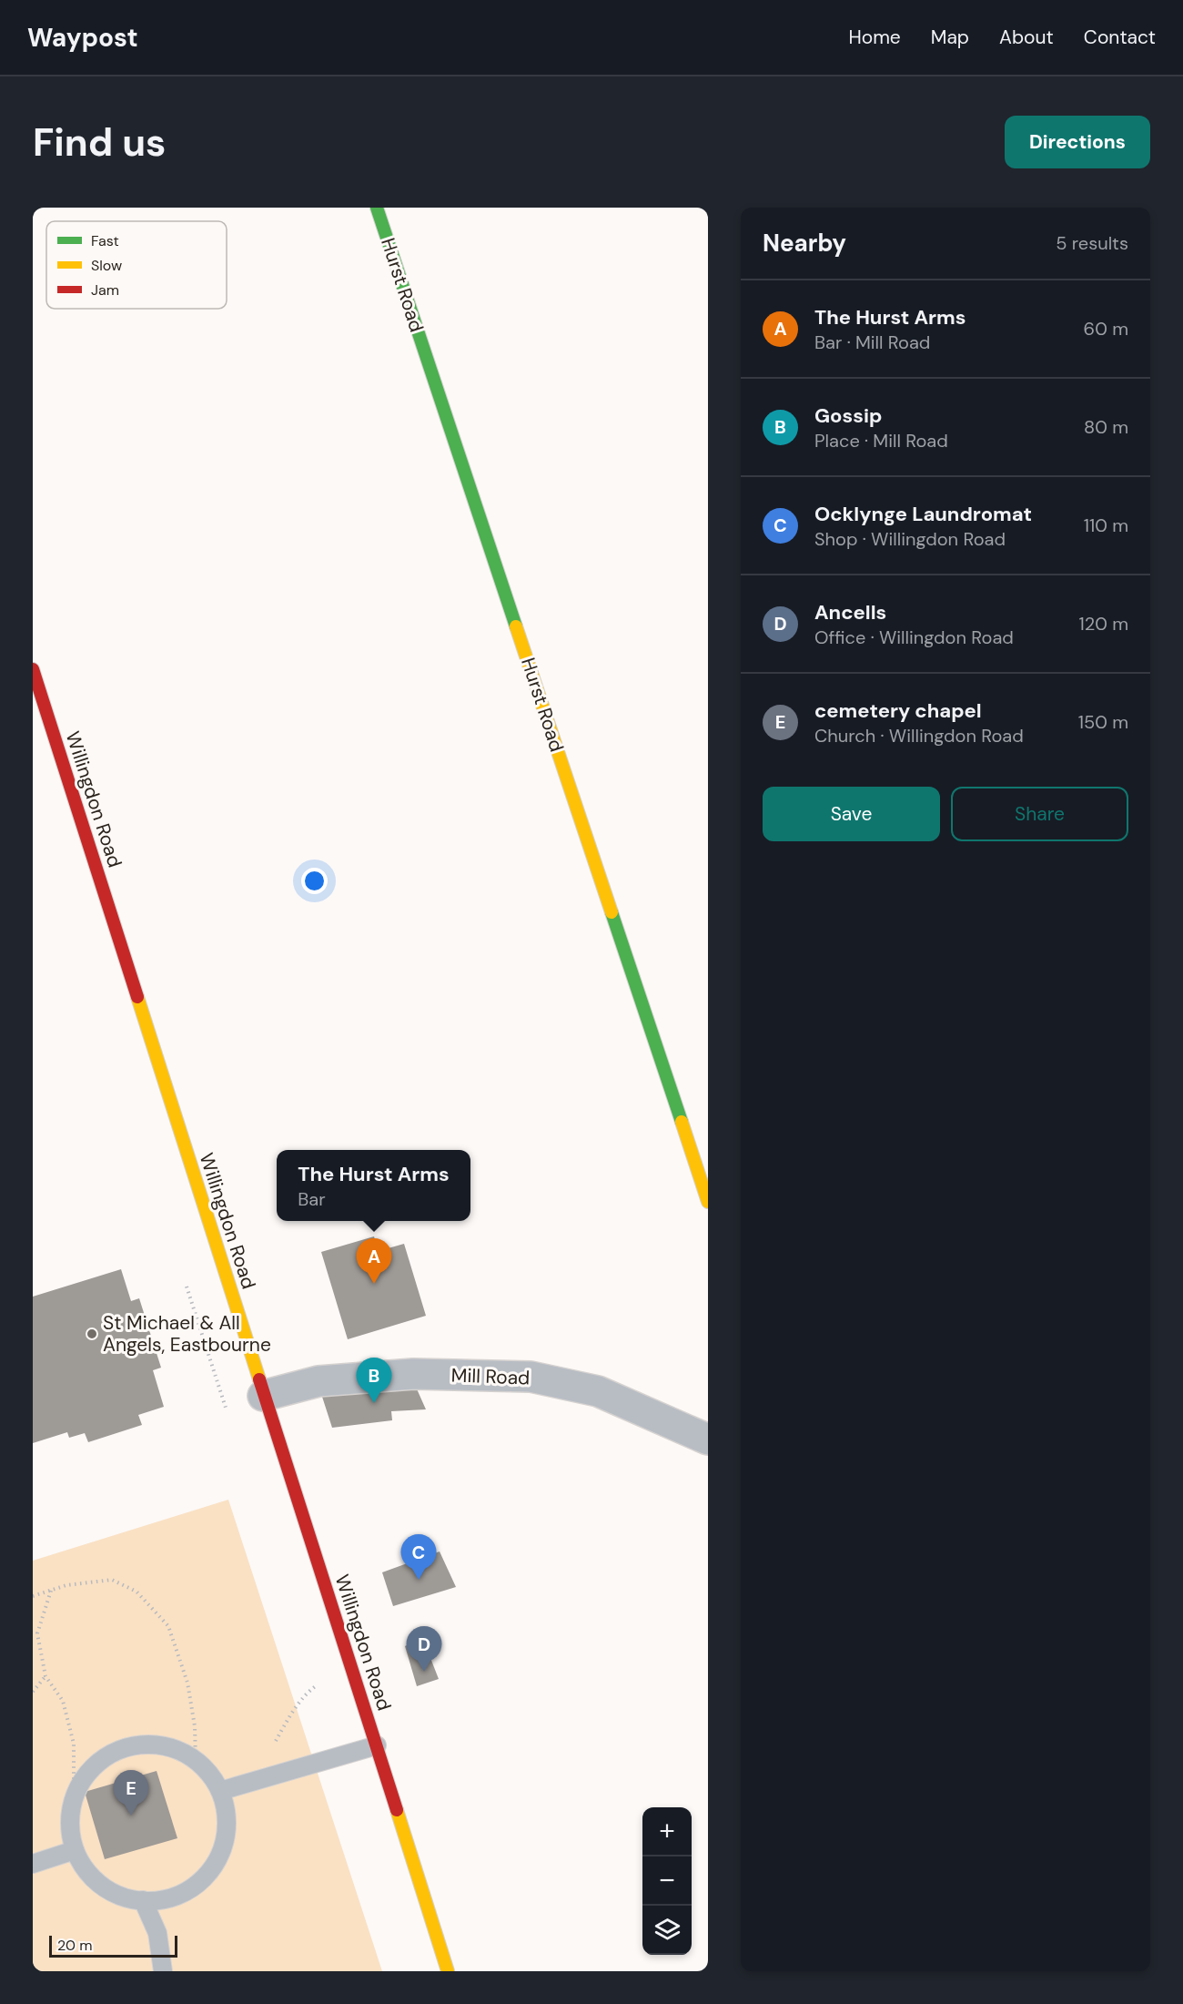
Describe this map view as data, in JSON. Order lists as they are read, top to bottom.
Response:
{
  "streets": {
    "main road": ["Hurst Road", "Willingdon Road"],
    "street": ["Mill Road"]
  },
  "crossings": [
    ["Willingdon Road", "Mill Road"]
  ],
  "places": ["St Michael & All Angels, Eastbourne"],
  "legend": ["Fast", "Slow", "Jam"],
  "scale_bar": "20 m",
  "page": {
    "header": "Waypost",
    "nav": [
      "Home",
      "Map",
      "About",
      "Contact"
    ],
    "buttons": [
      "Directions",
      ["Save", "Share"]
    ],
    "title": "Find us",
    "heading": ["Nearby", "5 results"],
    "list": [
      {
        "mark": "A",
        "name": "The Hurst Arms",
        "note": "Bar · Mill Road",
        "value": "60 m"
      },
      {
        "mark": "B",
        "name": "Gossip",
        "note": "Place · Mill Road",
        "value": "80 m"
      },
      {
        "mark": "C",
        "name": "Ocklynge Laundromat",
        "note": "Shop · Willingdon Road",
        "value": "110 m"
      },
      {
        "mark": "D",
        "name": "Ancells",
        "note": "Office · Willingdon Road",
        "value": "120 m"
      },
      {
        "mark": "E",
        "name": "cemetery chapel",
        "note": "Church · Willingdon Road",
        "value": "150 m"
      }
    ],
    "popup": ["The Hurst Arms", "Bar"],
    "pins": [
      "A",
      "B",
      "C",
      "D",
      "E"
    ],
    "map_buttons": ["+", "−"],
    "scale": "20 m"
  }
}
